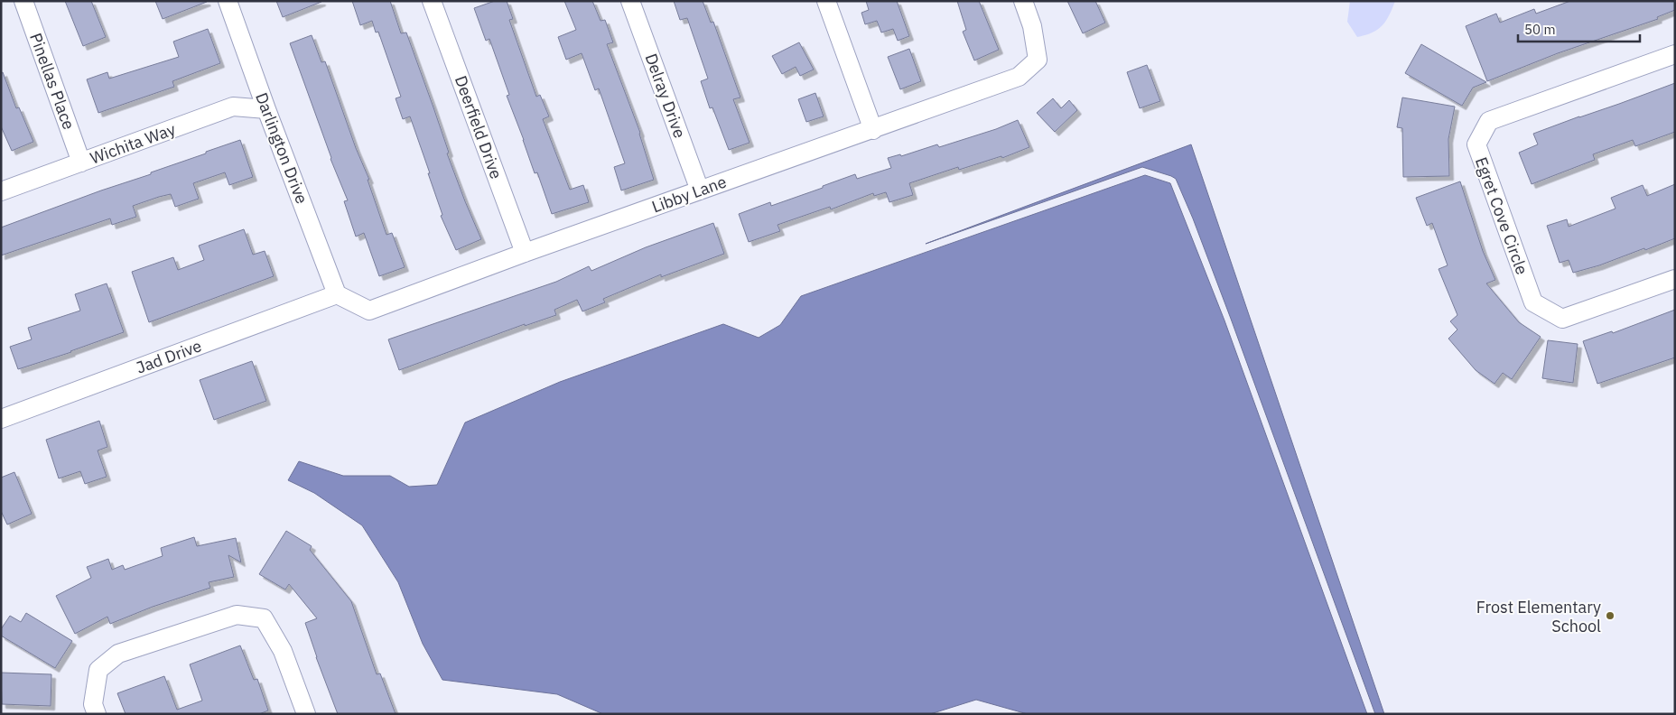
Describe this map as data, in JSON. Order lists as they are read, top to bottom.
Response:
{
  "streets": {
    "street": [
      "Pinellas Place",
      "Delray Drive",
      "Deerfield Drive",
      "Wichita Way",
      "Darlington Drive",
      "Libby Lane",
      "Egret Cove Circle",
      "Jad Drive"
    ]
  },
  "crossings": [
    ["Pinellas Place", "Wichita Way"],
    ["Delray Drive", "Libby Lane"],
    ["Deerfield Drive", "Libby Lane"],
    ["Wichita Way", "Darlington Drive"],
    ["Darlington Drive", "Libby Lane"],
    ["Darlington Drive", "Jad Drive"],
    ["Libby Lane", "Jad Drive"]
  ],
  "places": ["Frost Elementary School"],
  "scale_bar": "50 m"
}
